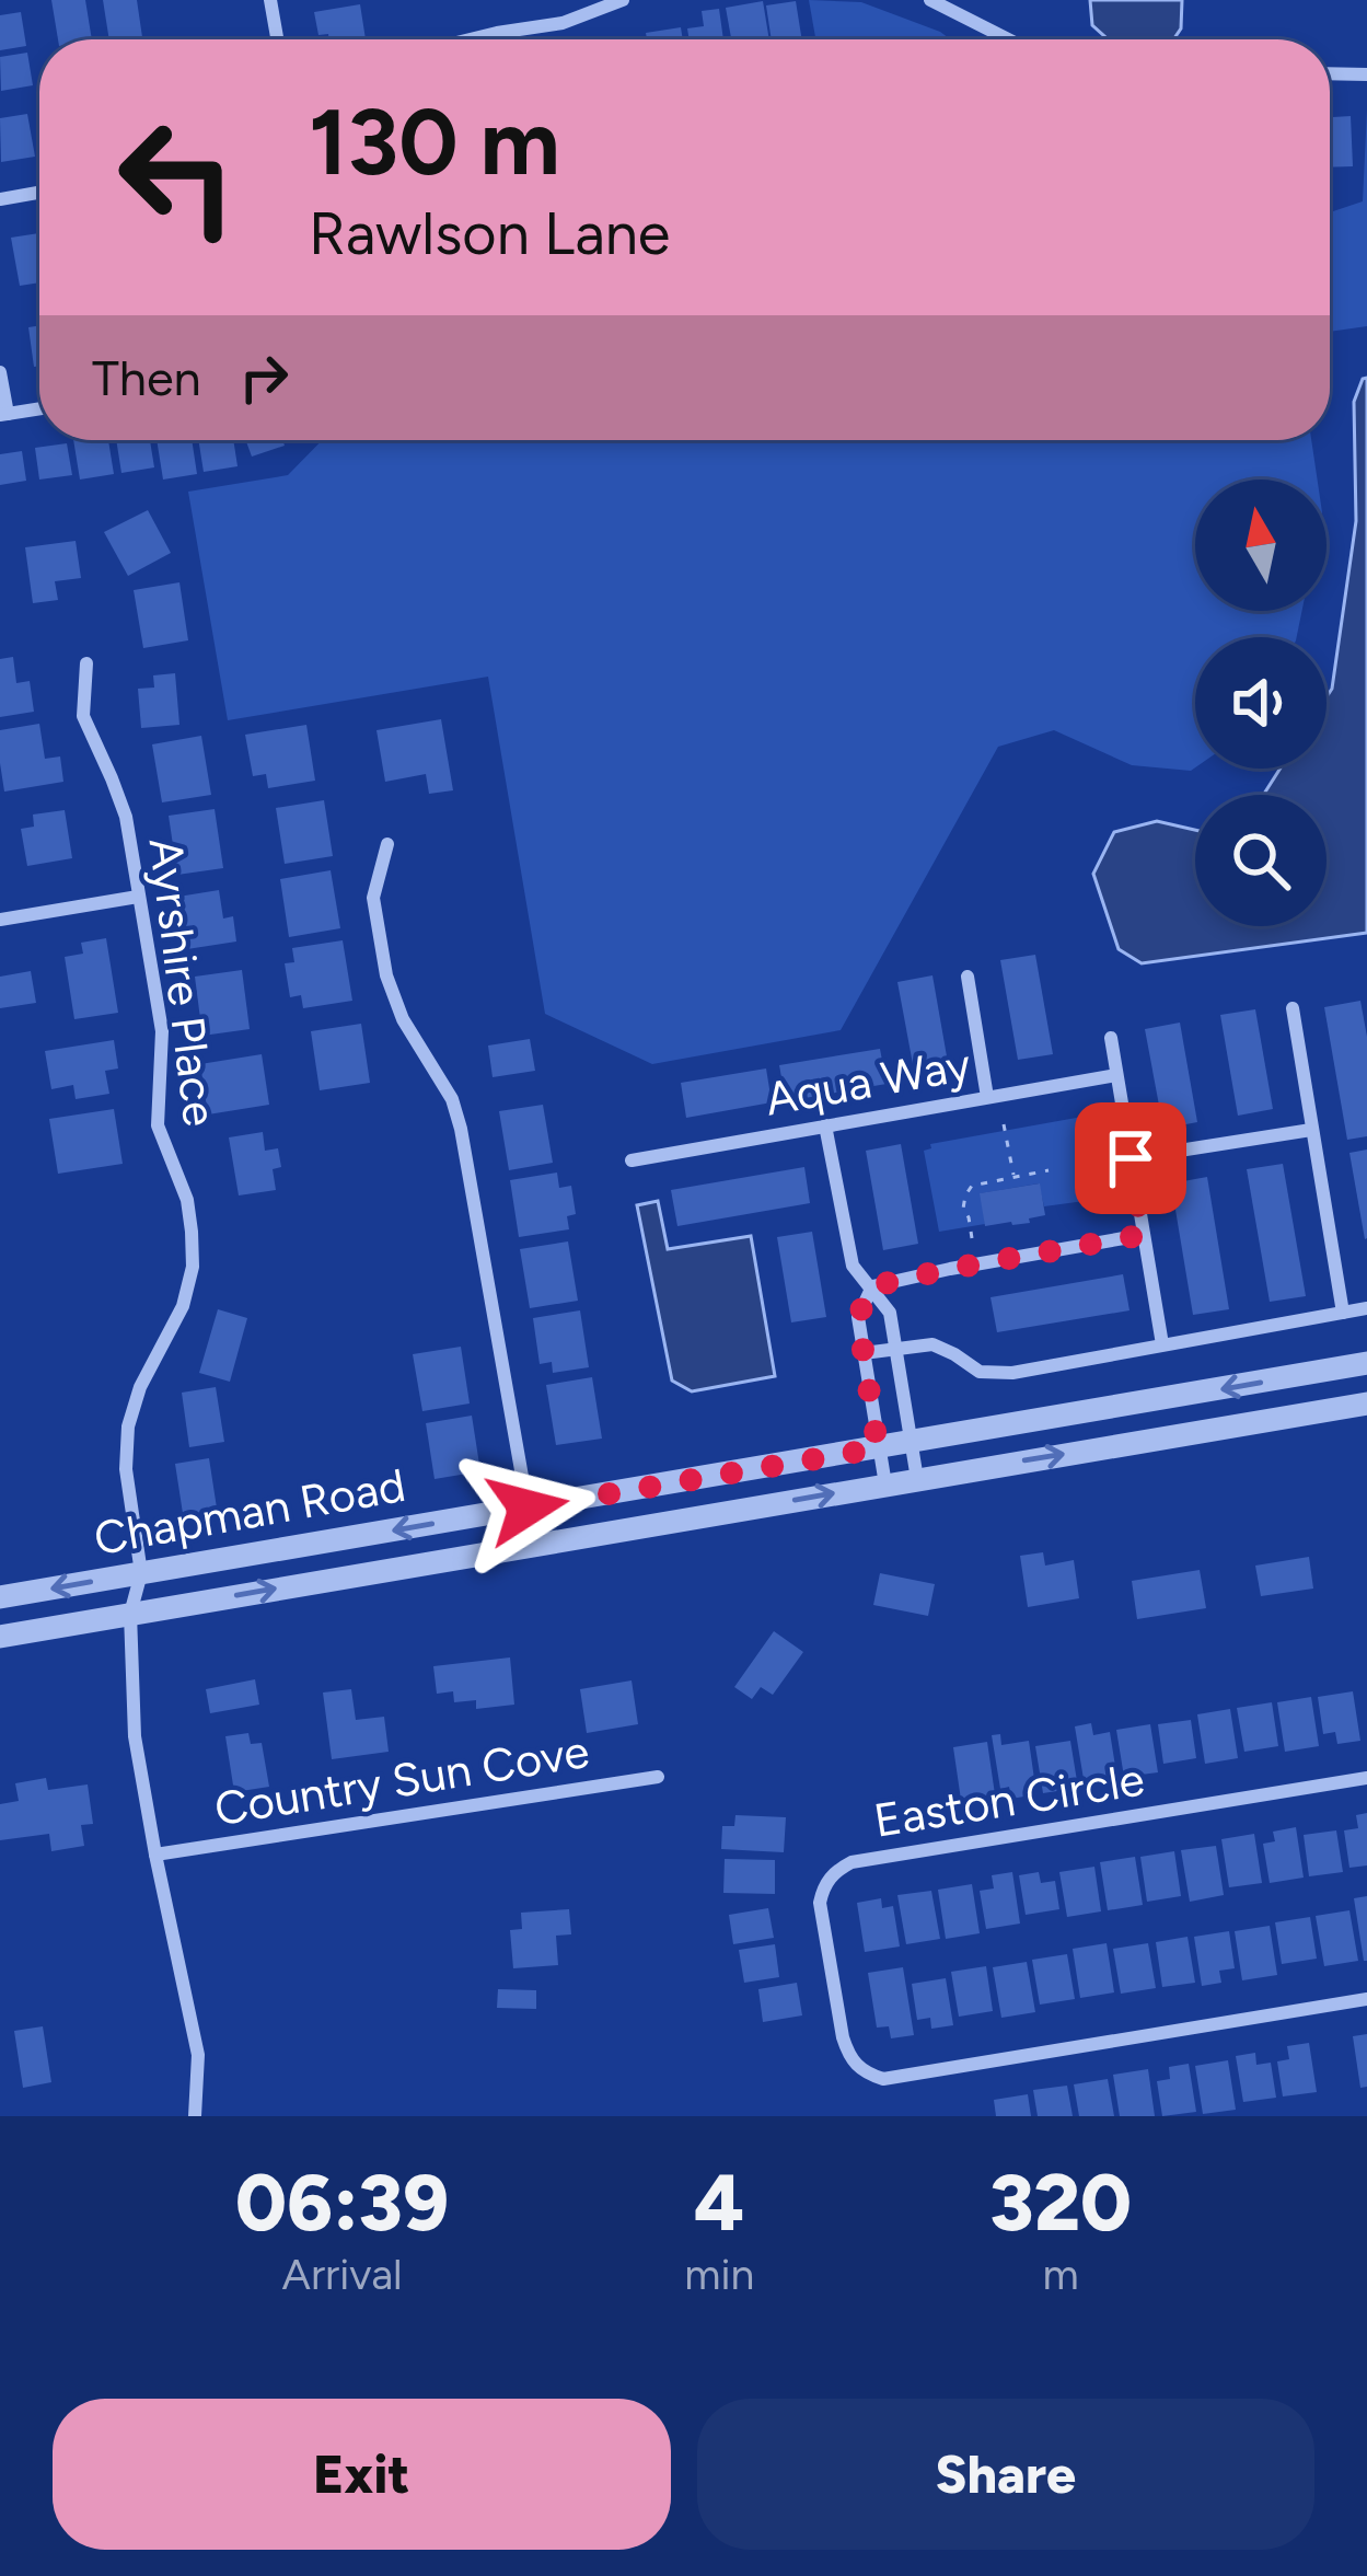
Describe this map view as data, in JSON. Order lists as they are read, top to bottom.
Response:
{
  "streets": {
    "street": [
      "Ayrshire Place",
      "Aqua Way",
      "Chapman Road",
      "Country Sun Cove",
      "Easton Circle"
    ]
  },
  "crossings": [
    ["Ayrshire Place", "Chapman Road"],
    ["Ayrshire Place", "Country Sun Cove"]
  ],
  "north": "top",
  "page": {
    "turn": ["130 m", "Rawlson Lane"],
    "then": "Then",
    "eta": [
      "06:39",
      "Arrival",
      "4",
      "min",
      "320",
      "m"
    ],
    "buttons": ["Exit", "Share"]
  }
}
